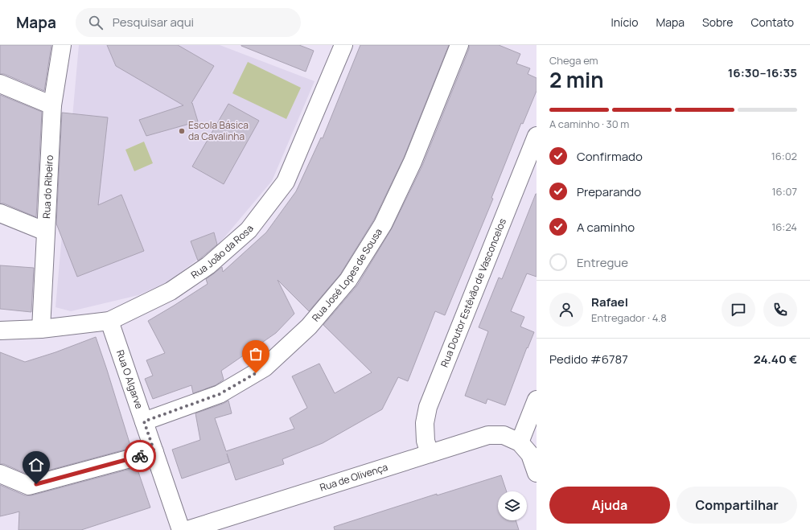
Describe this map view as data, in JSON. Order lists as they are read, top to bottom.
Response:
{
  "streets": {
    "street": [
      "Rua do Ribeiro",
      "Rua João da Rosa",
      "Rua José Lopes de Sousa",
      "Rua Doutor Estêvão de Vasconcelos",
      "Rua O Algarve",
      "Rua de Olivença"
    ]
  },
  "crossings": [
    ["Rua do Ribeiro", "Rua João da Rosa"],
    ["Rua João da Rosa", "Rua O Algarve"],
    ["Rua José Lopes de Sousa", "Rua O Algarve"],
    ["Rua Doutor Estêvão de Vasconcelos", "Rua de Olivença"]
  ],
  "places": ["Escola Básica da Cavalinha"],
  "page": {
    "header": "Mapa",
    "search": "Pesquisar aqui",
    "nav": [
      "Início",
      "Mapa",
      "Sobre",
      "Contato"
    ],
    "heading": ["2 min", "Chega em", "16:30–16:35"],
    "panel": [
      "Rafael",
      "Entregador · 4.8",
      "Pedido #6787",
      "24.40 €"
    ],
    "bar": "A caminho · 30 m",
    "list": [
      ["Confirmado", "16:02"],
      ["Preparando", "16:07"],
      ["A caminho", "16:24"],
      "Entregue"
    ],
    "buttons": ["Ajuda", "Compartilhar"]
  }
}
